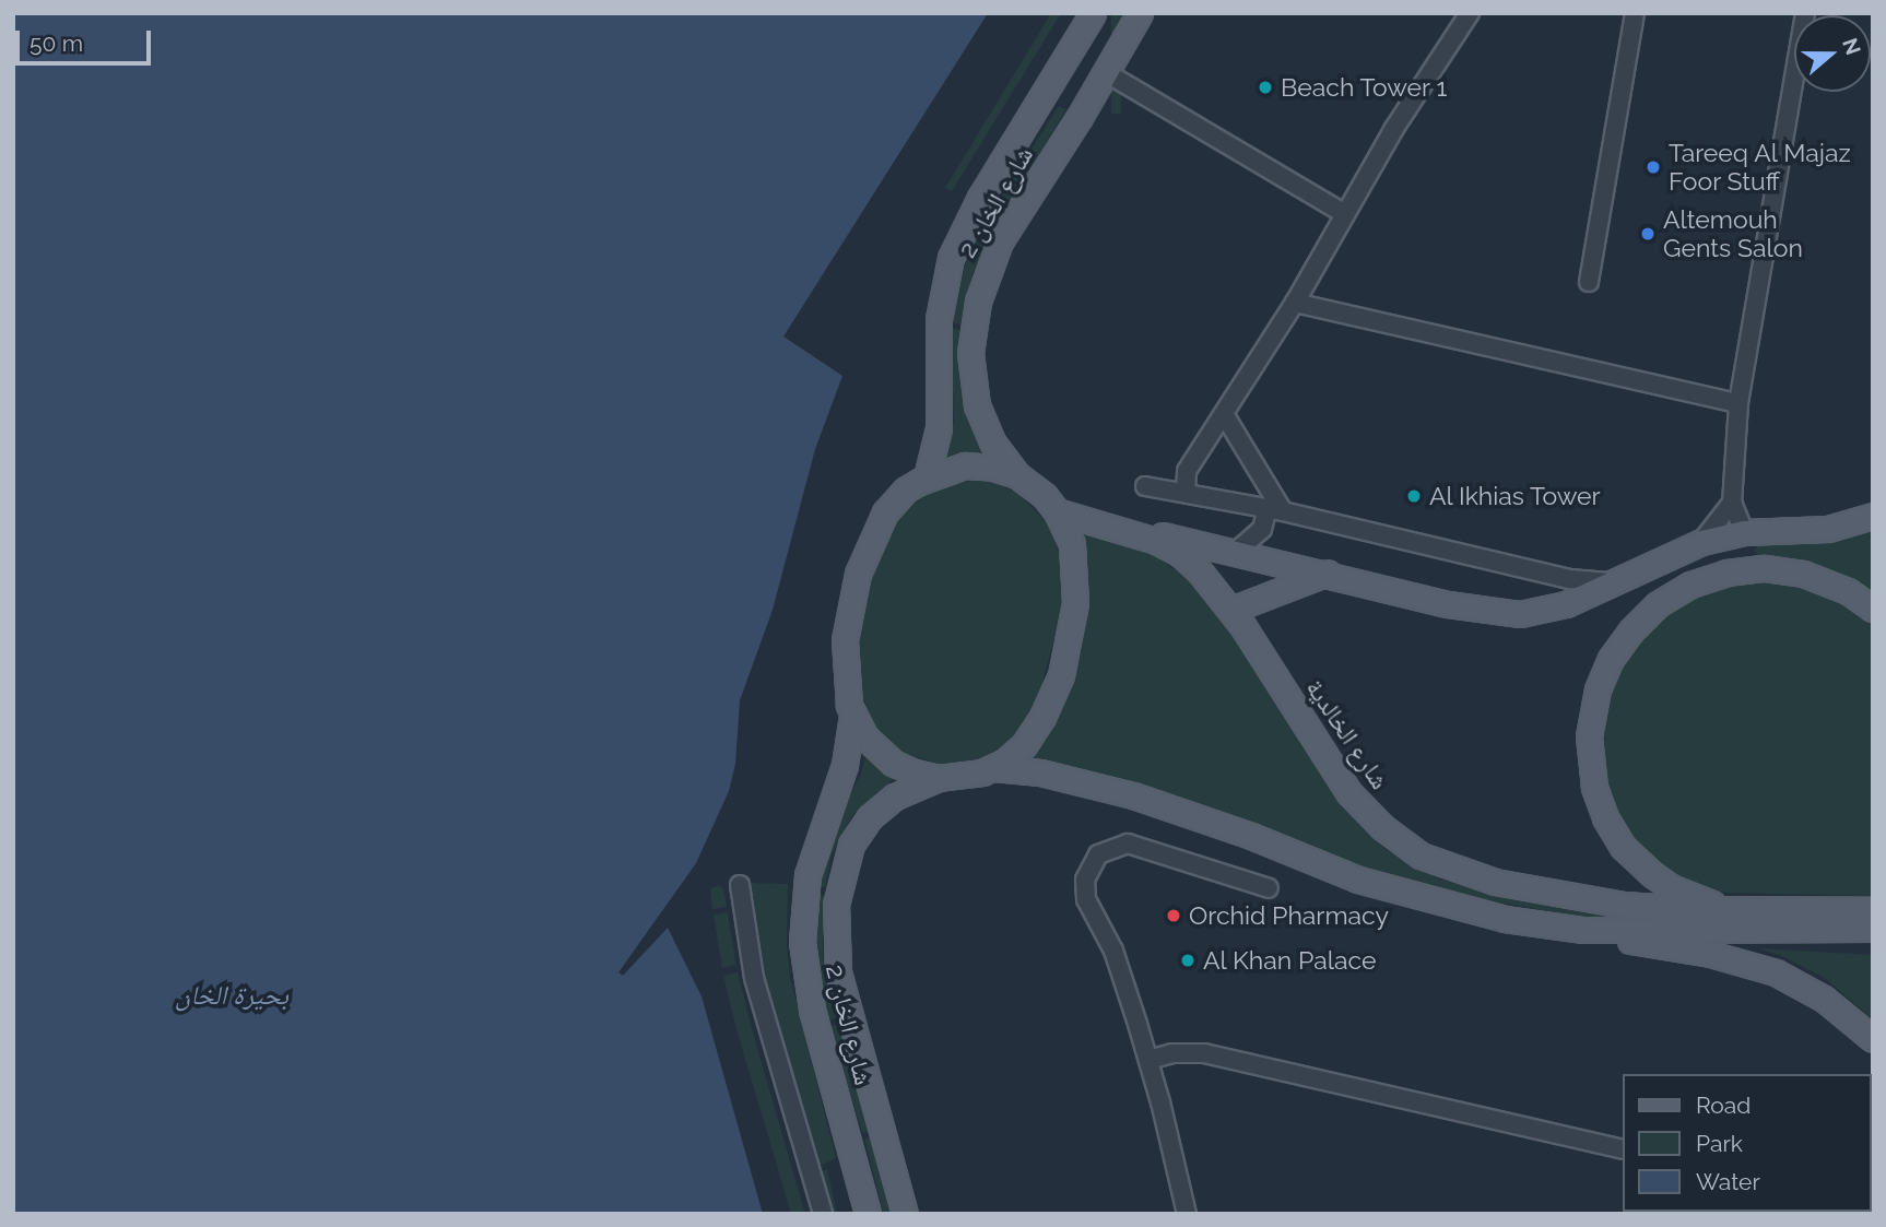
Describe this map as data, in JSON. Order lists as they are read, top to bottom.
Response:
{
  "streets": {
    "main road": ["شارع الخان 2", "شارع الخالدية"]
  },
  "water": ["بحيرة الخان"],
  "places": [
    "Beach Tower 1",
    "Tareeq Al Majaz Foor Stuff",
    "Altemouh Gents Salon",
    "Al Ikhias Tower",
    "Orchid Pharmacy",
    "Al Khan Palace"
  ],
  "legend": ["Road", "Park", "Water"],
  "scale_bar": "50 m",
  "north": "right"
}
